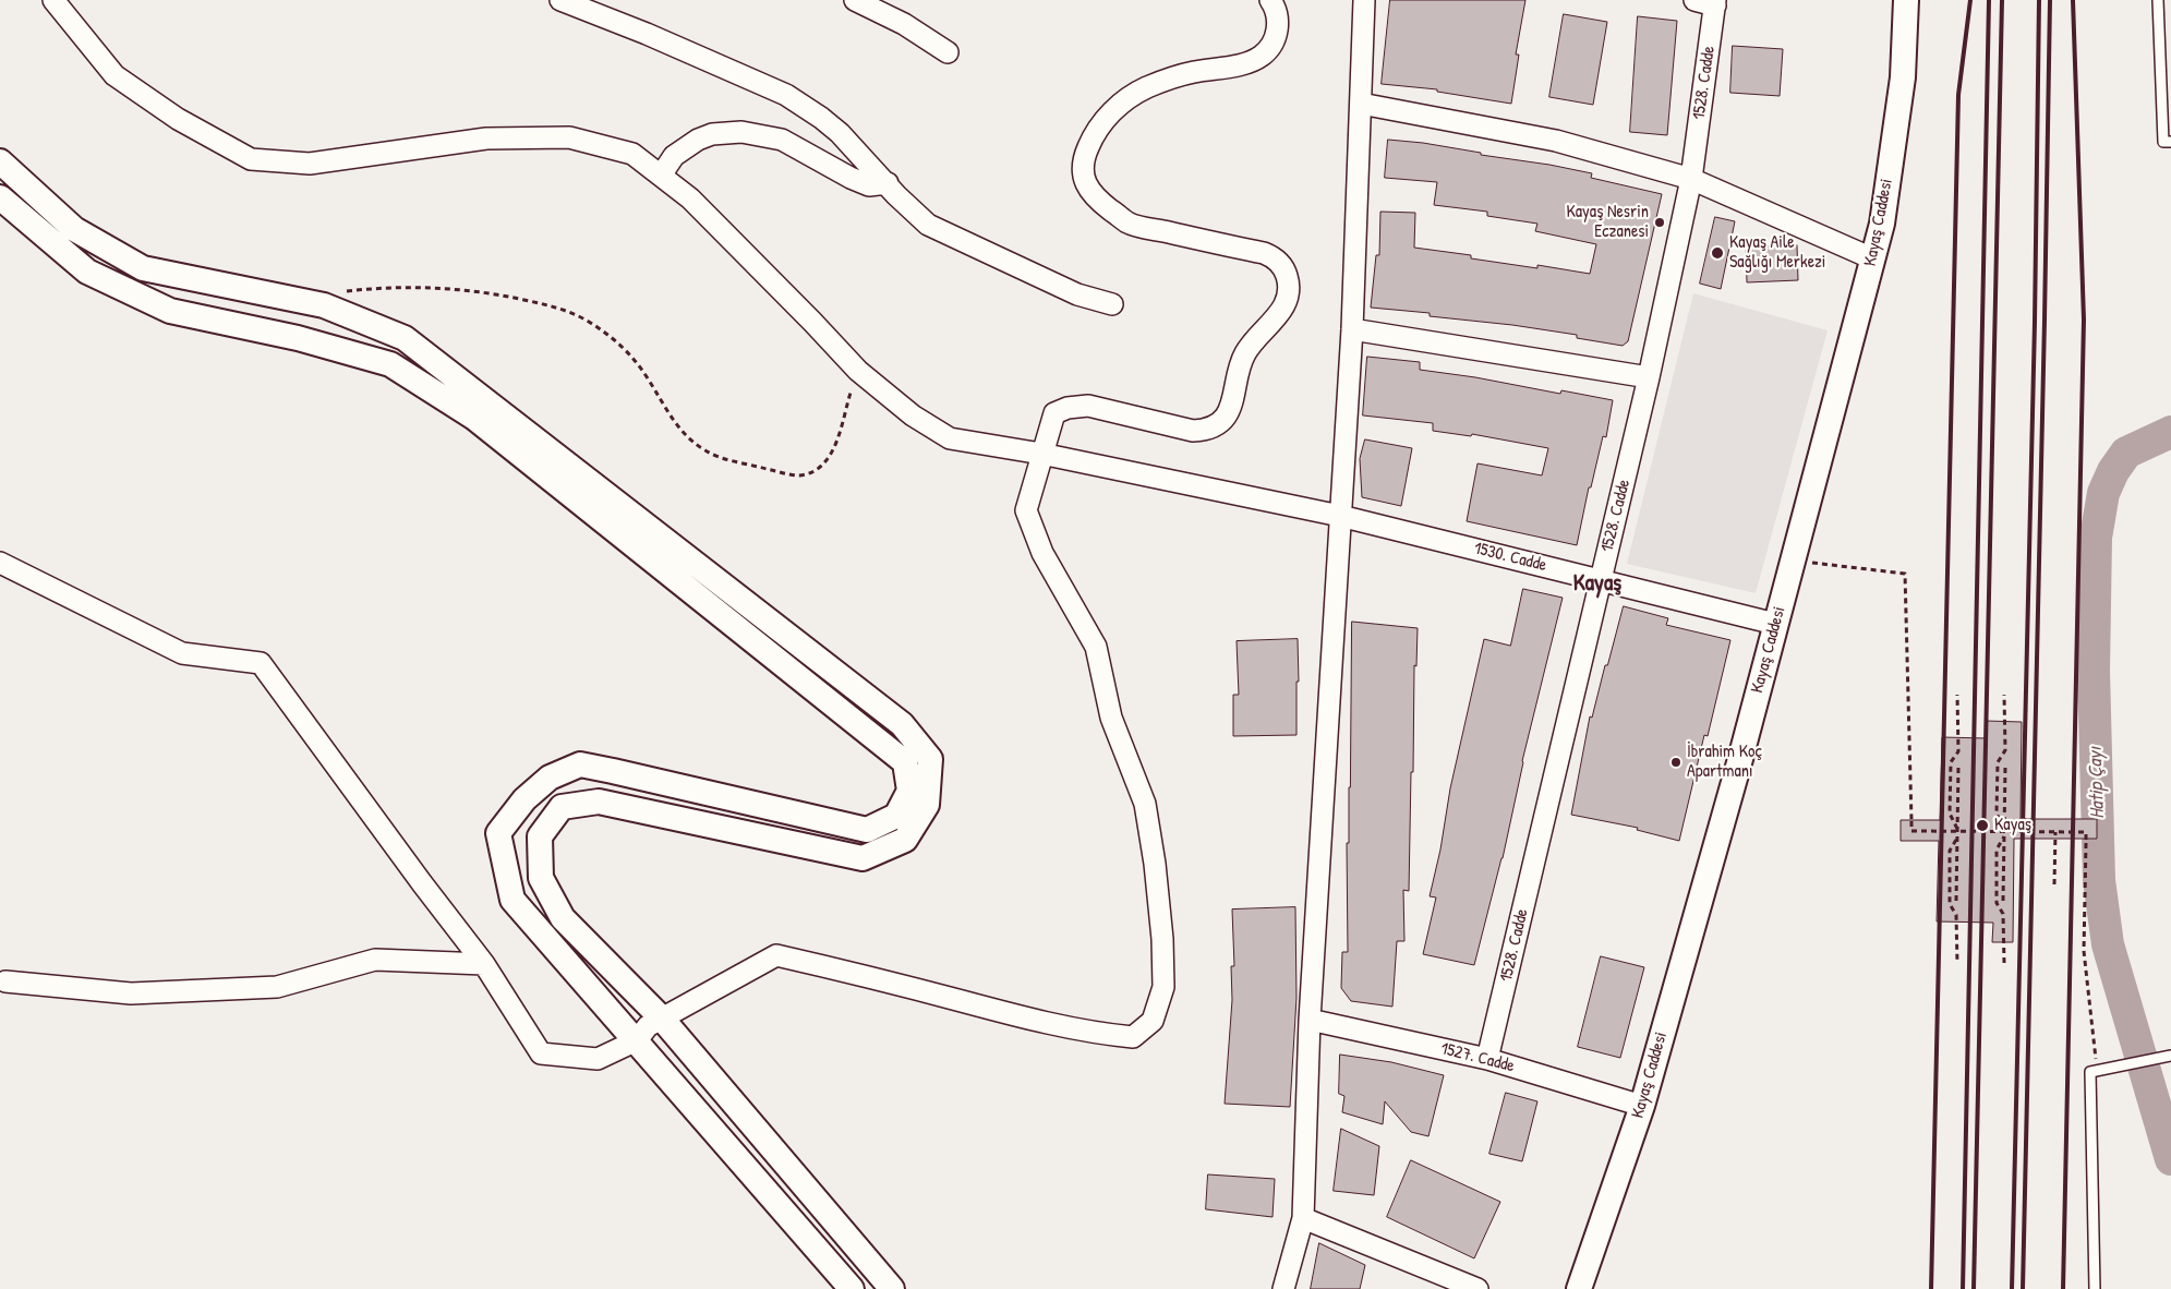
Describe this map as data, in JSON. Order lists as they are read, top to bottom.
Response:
{
  "streets": {
    "street": [
      "1528. Cadde",
      "Kayaş Caddesi",
      "1530. Cadde",
      "1527. Cadde"
    ]
  },
  "crossings": [
    ["1528. Cadde", "1530. Cadde"],
    ["1528. Cadde", "1527. Cadde"],
    ["Kayaş Caddesi", "1530. Cadde"],
    ["Kayaş Caddesi", "1527. Cadde"]
  ],
  "districts": ["Kayaş"],
  "water": ["Hatip Çayı"],
  "places": [
    "Kayaş Nesrin Eczanesi",
    "Kayaş Aile Sağlığı Merkezi",
    "İbrahim Koç Apartmanı",
    "Kayaş"
  ]
}
